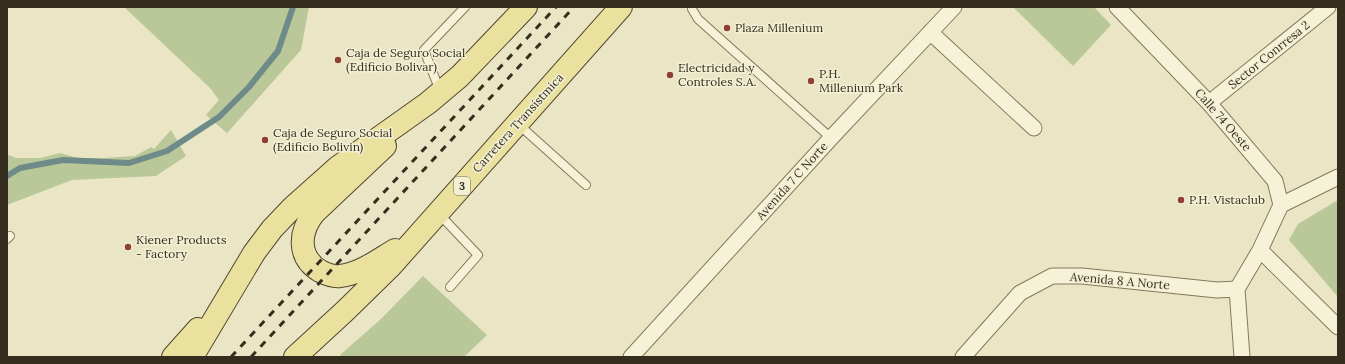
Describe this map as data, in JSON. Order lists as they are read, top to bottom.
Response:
{
  "streets": {
    "main road": ["Carretera Transístmica", "3"],
    "street": [
      "Sector Conrresa 2",
      "Calle 74 Oeste",
      "Avenida 7 C Norte",
      "Avenida 8 A Norte"
    ]
  },
  "crossings": [
    ["Sector Conrresa 2", "Calle 74 Oeste"]
  ],
  "places": [
    "Plaza Millenium",
    "Caja de Seguro Social (Edificio Bolivar)",
    "Electricidad y Controles S.A.",
    "P.H. Millenium Park",
    "Caja de Seguro Social (Edificio Bolivin)",
    "P.H. Vistaclub",
    "Kiener Products - Factory"
  ]
}
